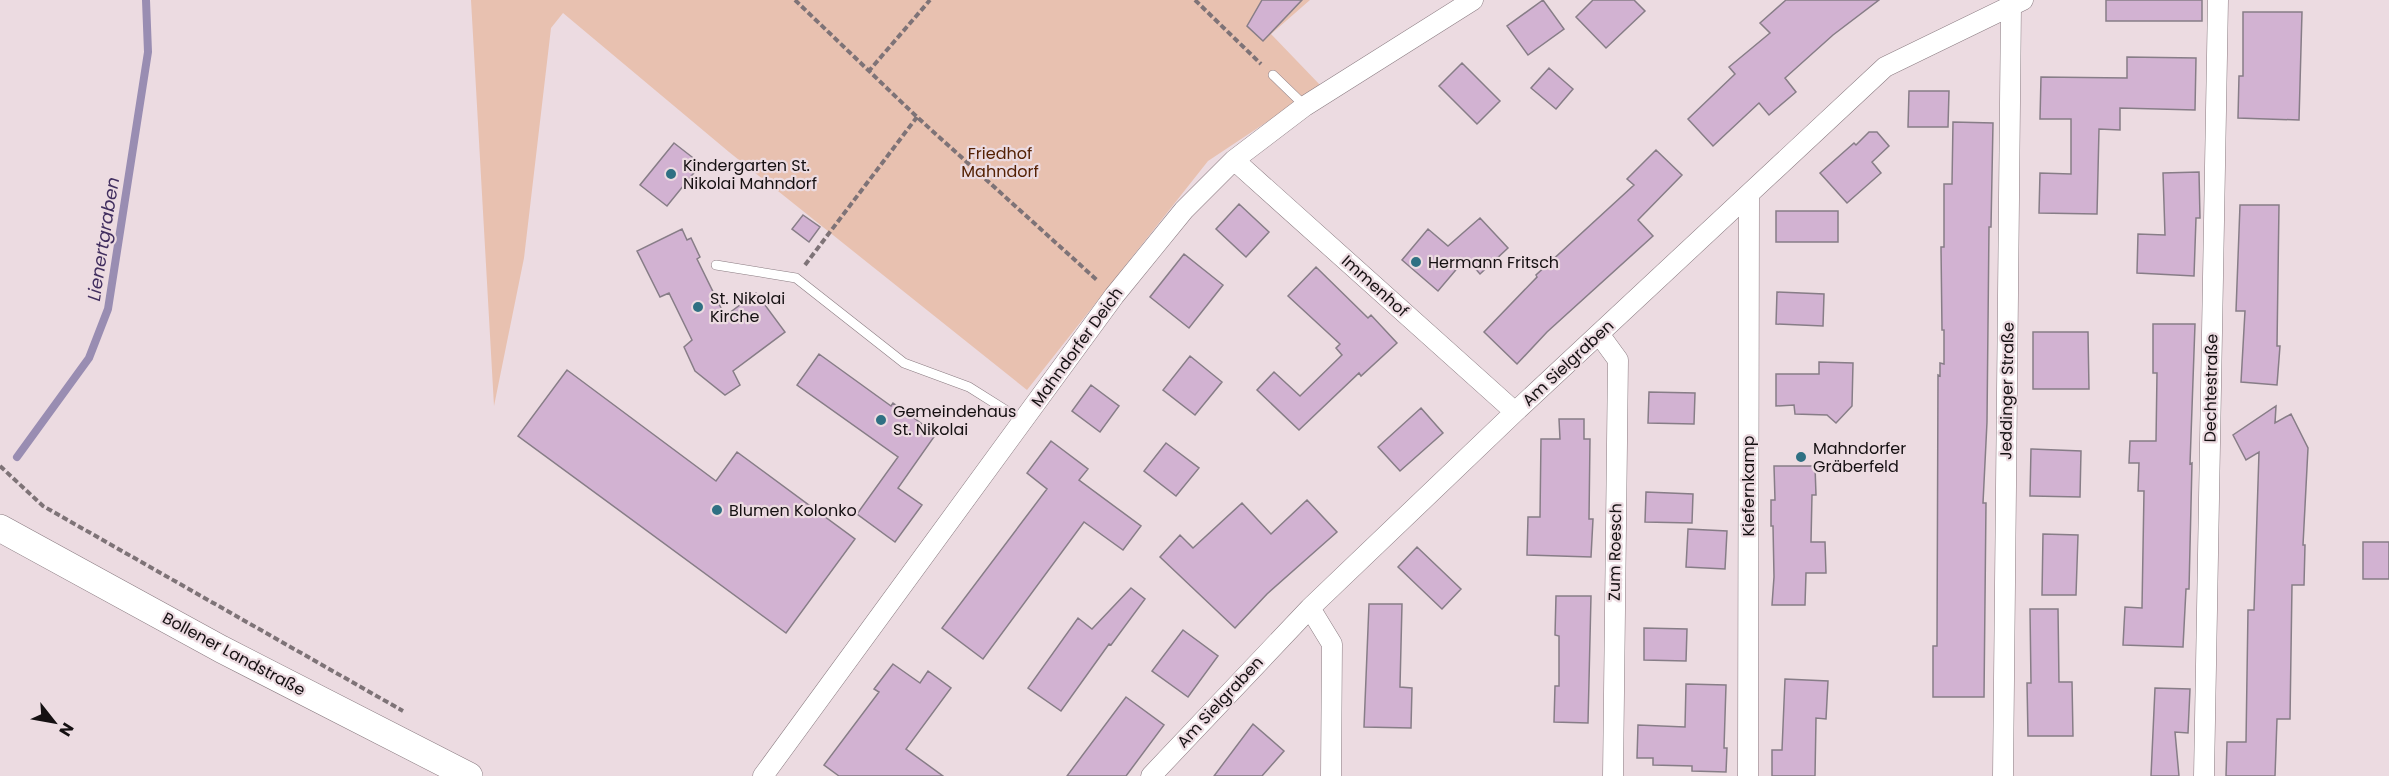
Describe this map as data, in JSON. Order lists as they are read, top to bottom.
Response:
{
  "streets": {
    "street": [
      "Immenhof",
      "Mahndorfer Deich",
      "Am Sielgraben",
      "Dechtestraße",
      "Jeddinger Straße",
      "Kiefernkamp",
      "Zum Roesch",
      "Bollener Landstraße"
    ]
  },
  "crossings": [
    ["Immenhof", "Mahndorfer Deich"],
    ["Immenhof", "Am Sielgraben"],
    ["Am Sielgraben", "Jeddinger Straße"],
    ["Am Sielgraben", "Kiefernkamp"],
    ["Am Sielgraben", "Zum Roesch"]
  ],
  "water": ["Lienertgraben"],
  "parks": ["Friedhof Mahndorf"],
  "places": [
    "Kindergarten St. Nikolai Mahndorf",
    "Hermann Fritsch",
    "St. Nikolai Kirche",
    "Gemeindehaus St. Nikolai",
    "Mahndorfer Gräberfeld",
    "Blumen Kolonko"
  ],
  "north": "bottom right"
}
